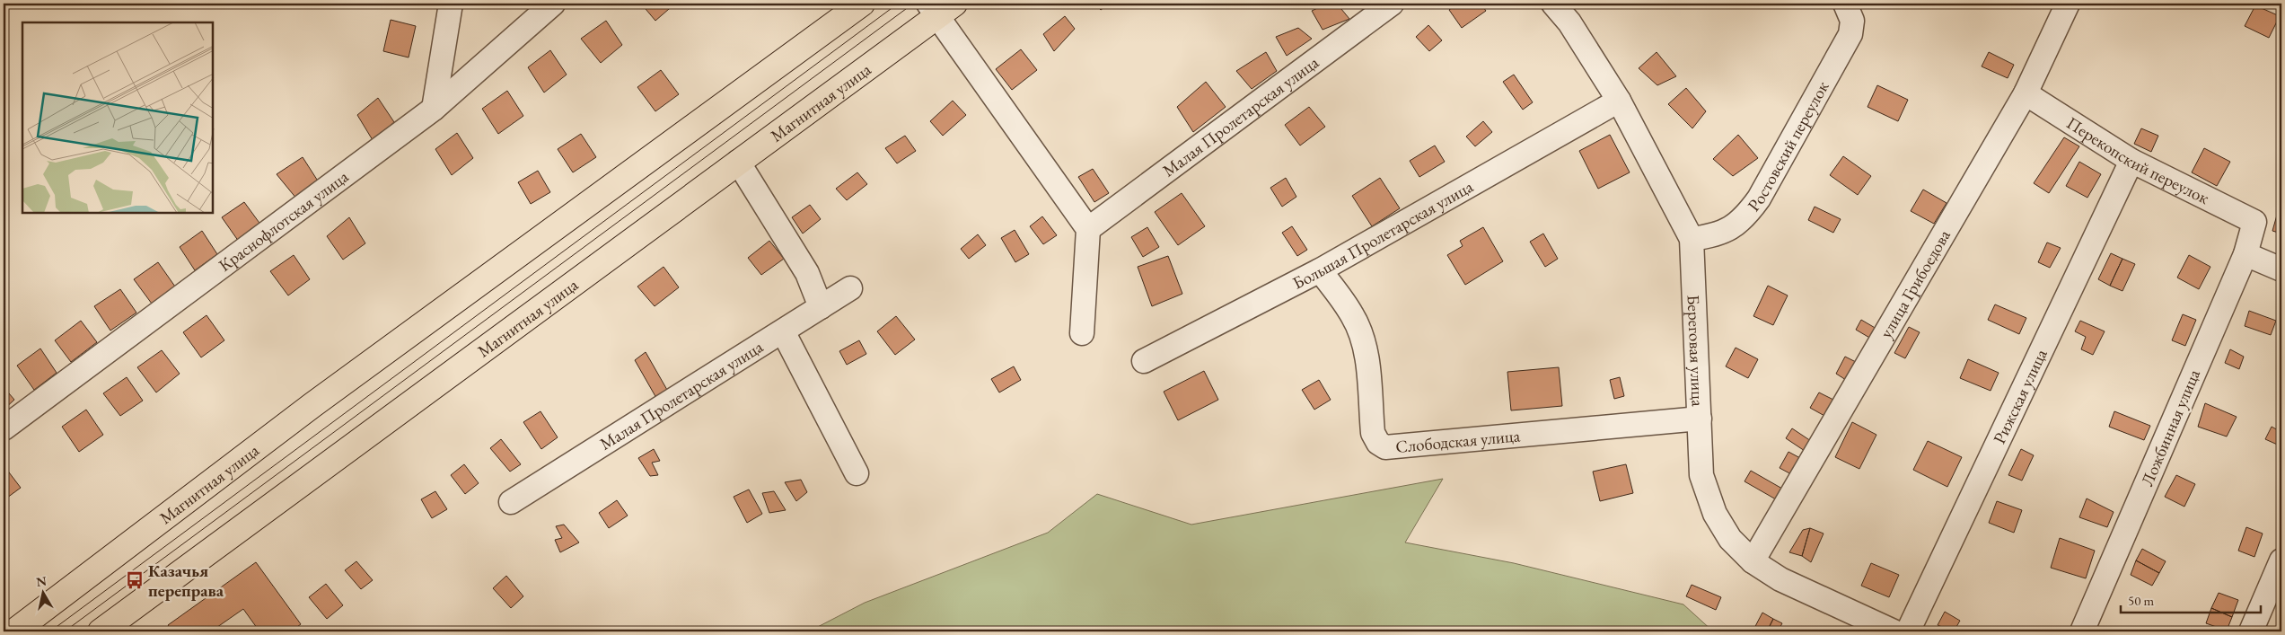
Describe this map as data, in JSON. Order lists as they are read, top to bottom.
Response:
{
  "streets": {
    "main road": ["Магнитная улица"],
    "street": [
      "Малая Пролетарская улица",
      "Ростовский переулок",
      "Перекопский переулок",
      "Краснофлотская улица",
      "Большая Пролетарская улица",
      "улица Грибоедова",
      "Береговая улица",
      "Рижская улица",
      "Ложбинная улица",
      "Слободская улица"
    ]
  },
  "crossings": [
    ["Ростовский переулок", "Береговая улица"],
    ["Перекопский переулок", "улица Грибоедова"],
    ["Перекопский переулок", "Рижская улица"],
    ["Перекопский переулок", "Ложбинная улица"],
    ["Большая Пролетарская улица", "Береговая улица"],
    ["Большая Пролетарская улица", "Слободская улица"],
    ["улица Грибоедова", "Береговая улица"],
    ["Береговая улица", "Слободская улица"]
  ],
  "places": {
    "bus stop": ["Казачья переправа"]
  },
  "scale_bar": "50 m",
  "north": "top"
}
